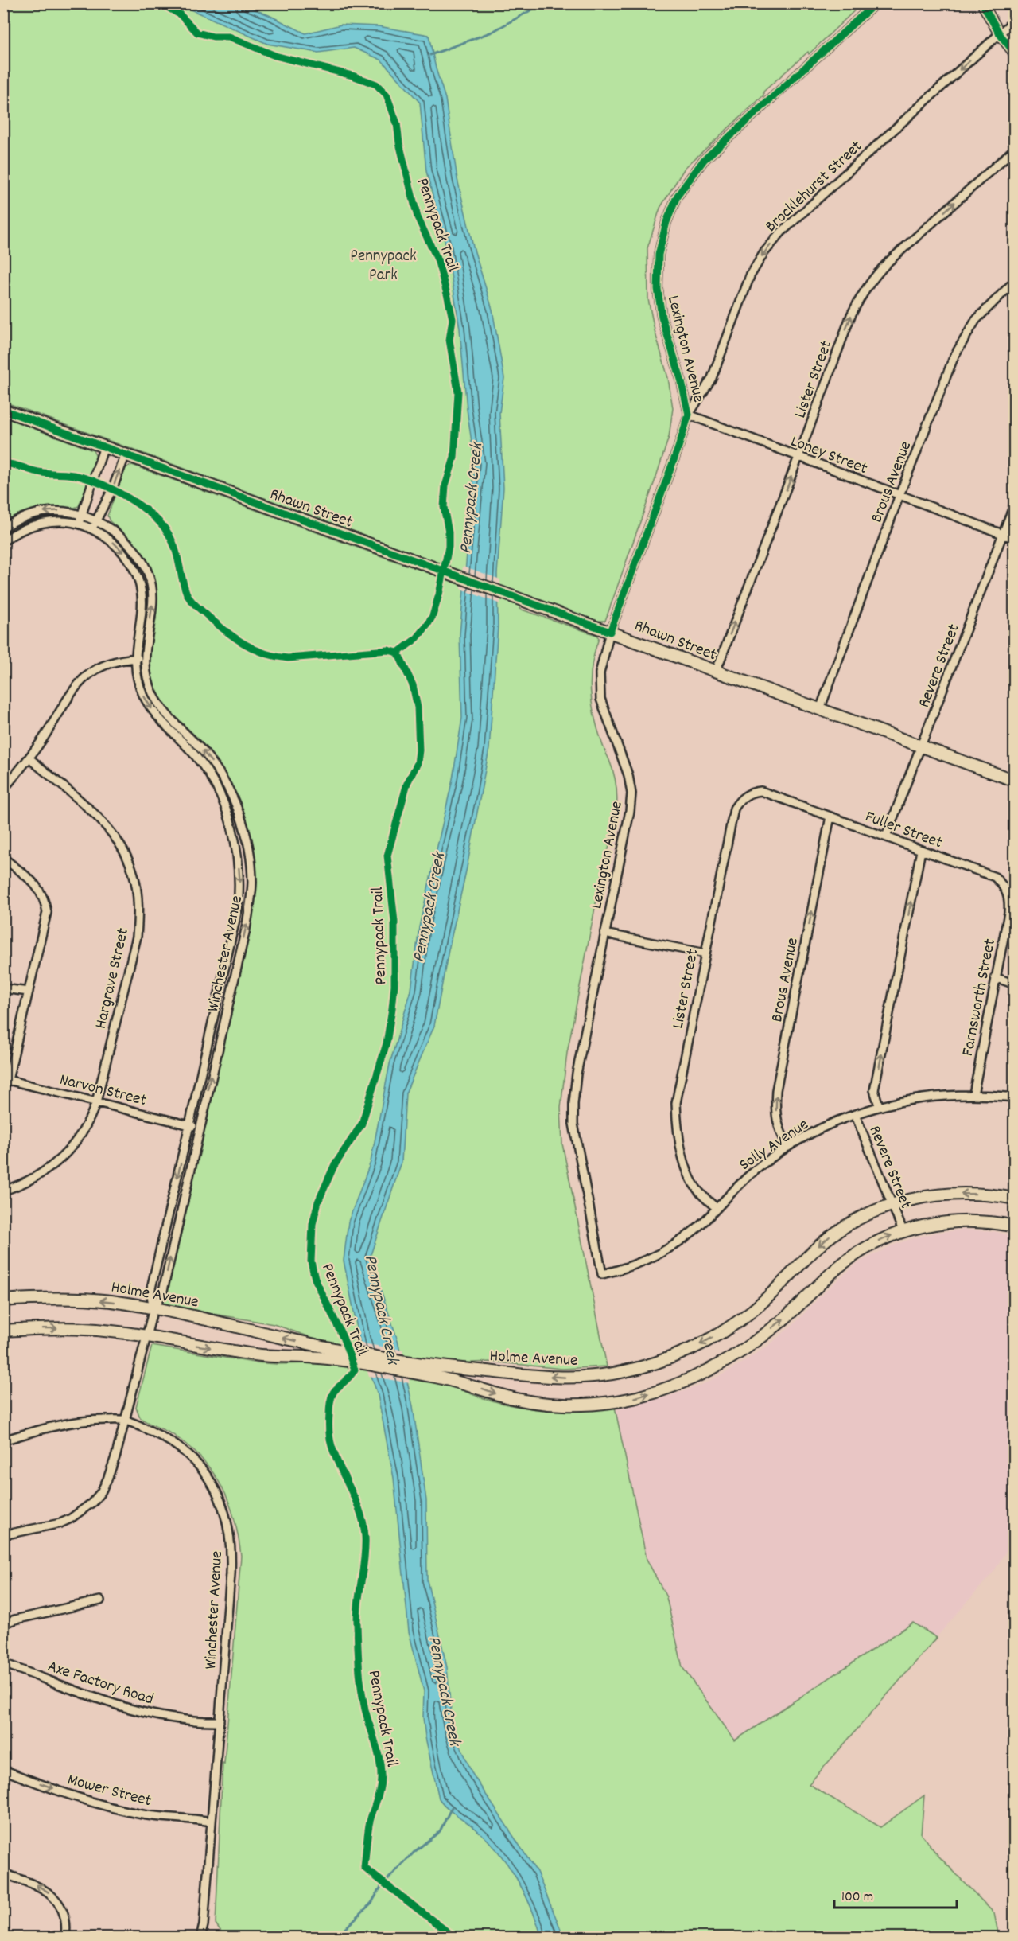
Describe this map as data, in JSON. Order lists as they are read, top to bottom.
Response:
{
  "streets": {
    "main road": ["Rhawn Street", "Holme Avenue"],
    "street": [
      "Brocklehurst Street",
      "Lexington Avenue",
      "Lister Street",
      "Loney Street",
      "Brous Avenue",
      "Revere Street",
      "Fuller Street",
      "Winchester Avenue",
      "Hargrave Street",
      "Farnsworth Street",
      "Narvon Street",
      "Solly Avenue",
      "Axe Factory Road",
      "Mower Street"
    ],
    "cycle path": ["Pennypack Trail"]
  },
  "crossings": [
    ["Brocklehurst Street", "Lexington Avenue"],
    ["Brocklehurst Street", "Loney Street"],
    ["Lexington Avenue", "Loney Street"],
    ["Lexington Avenue", "Rhawn Street"],
    ["Lexington Avenue", "Solly Avenue"],
    ["Lister Street", "Loney Street"],
    ["Lister Street", "Rhawn Street"],
    ["Lister Street", "Fuller Street"],
    ["Lister Street", "Solly Avenue"],
    ["Loney Street", "Brous Avenue"],
    ["Loney Street", "Revere Street"],
    ["Brous Avenue", "Rhawn Street"],
    ["Brous Avenue", "Fuller Street"],
    ["Brous Avenue", "Solly Avenue"],
    ["Rhawn Street", "Revere Street"],
    ["Revere Street", "Fuller Street"],
    ["Revere Street", "Solly Avenue"],
    ["Revere Street", "Holme Avenue"],
    ["Fuller Street", "Farnsworth Street"],
    ["Winchester Avenue", "Narvon Street"],
    ["Winchester Avenue", "Holme Avenue"],
    ["Winchester Avenue", "Axe Factory Road"],
    ["Winchester Avenue", "Mower Street"],
    ["Hargrave Street", "Narvon Street"],
    ["Farnsworth Street", "Solly Avenue"]
  ],
  "one_way": [
    "Brocklehurst Street",
    "Lister Street",
    "Brous Avenue",
    "Mower Street"
  ],
  "water": ["Pennypack Creek"],
  "parks": ["Pennypack Park"],
  "scale_bar": "100 m"
}
